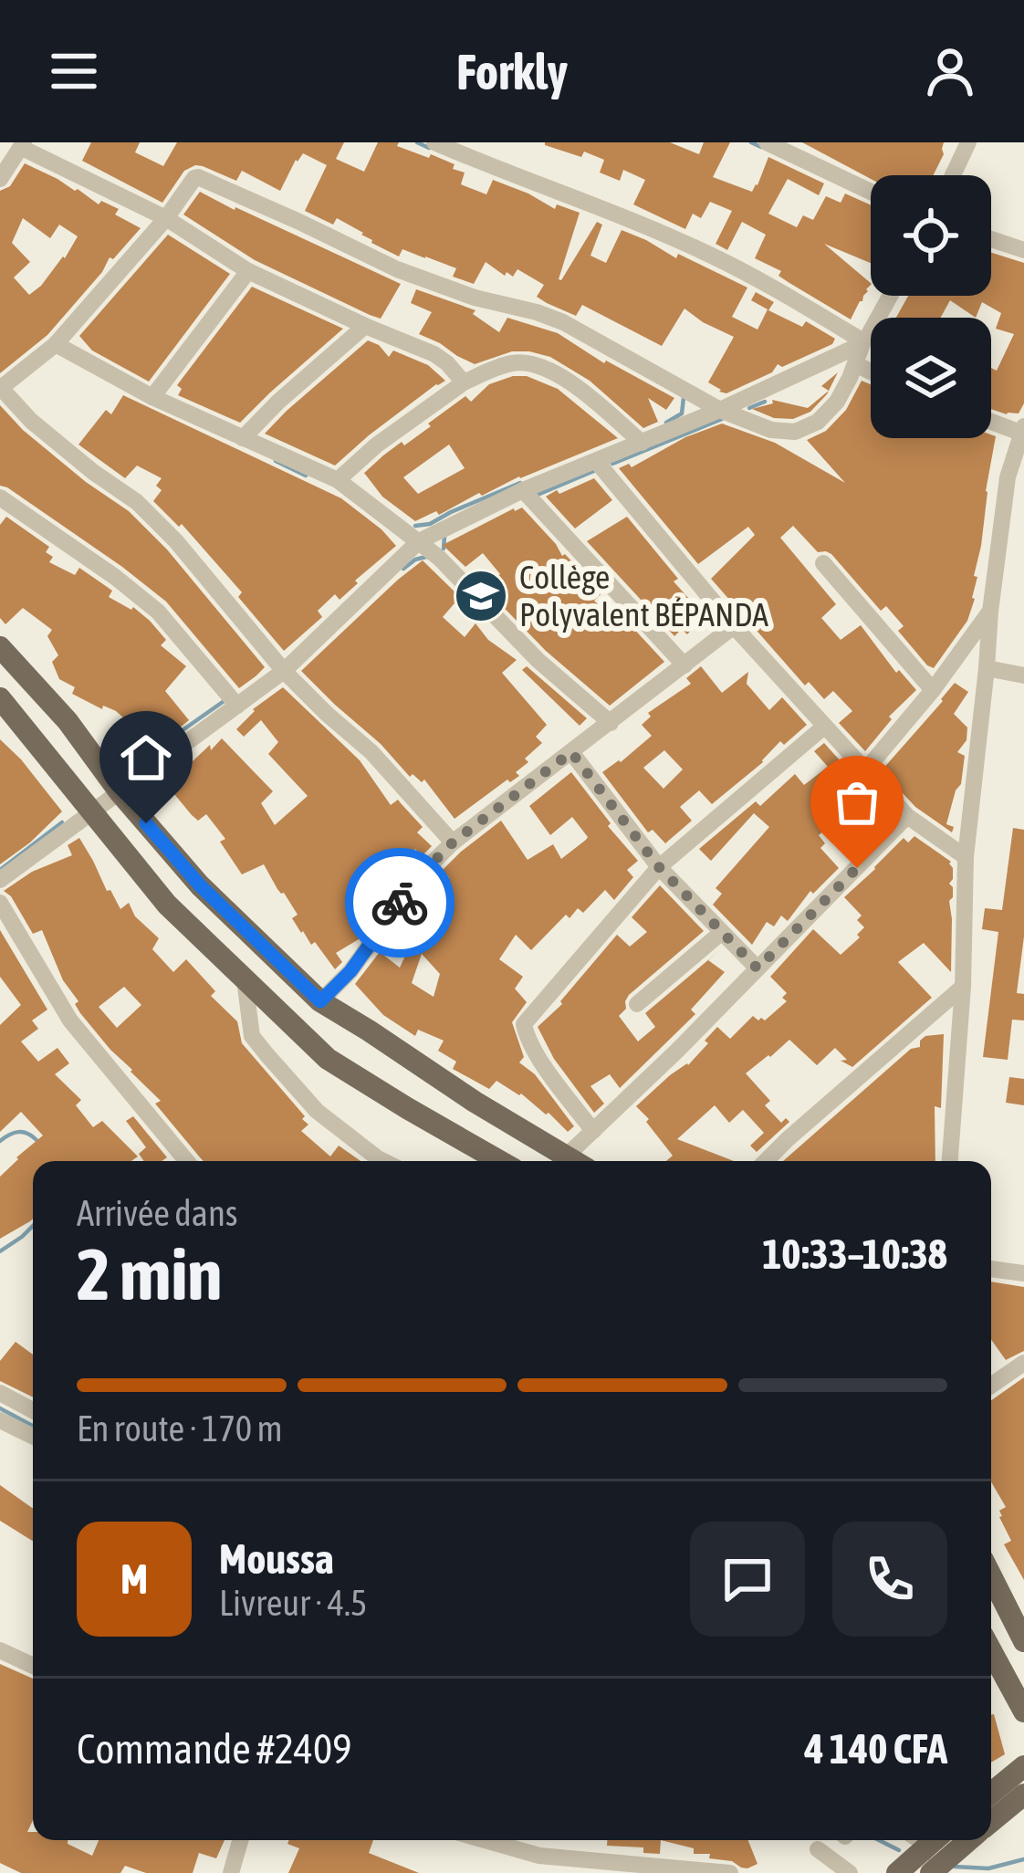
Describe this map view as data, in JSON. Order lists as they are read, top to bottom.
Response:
{
  "places": {
    "school or university": ["Collège Polyvalent BÉPANDA"]
  },
  "page": {
    "header": "Forkly",
    "heading": ["2 min", "Arrivée dans", "10:33–10:38"],
    "panel": [
      "Moussa",
      "Livreur · 4.5",
      "Commande #2409",
      "4 140 CFA"
    ],
    "bar": "En route · 170 m",
    "round": "M"
  }
}
